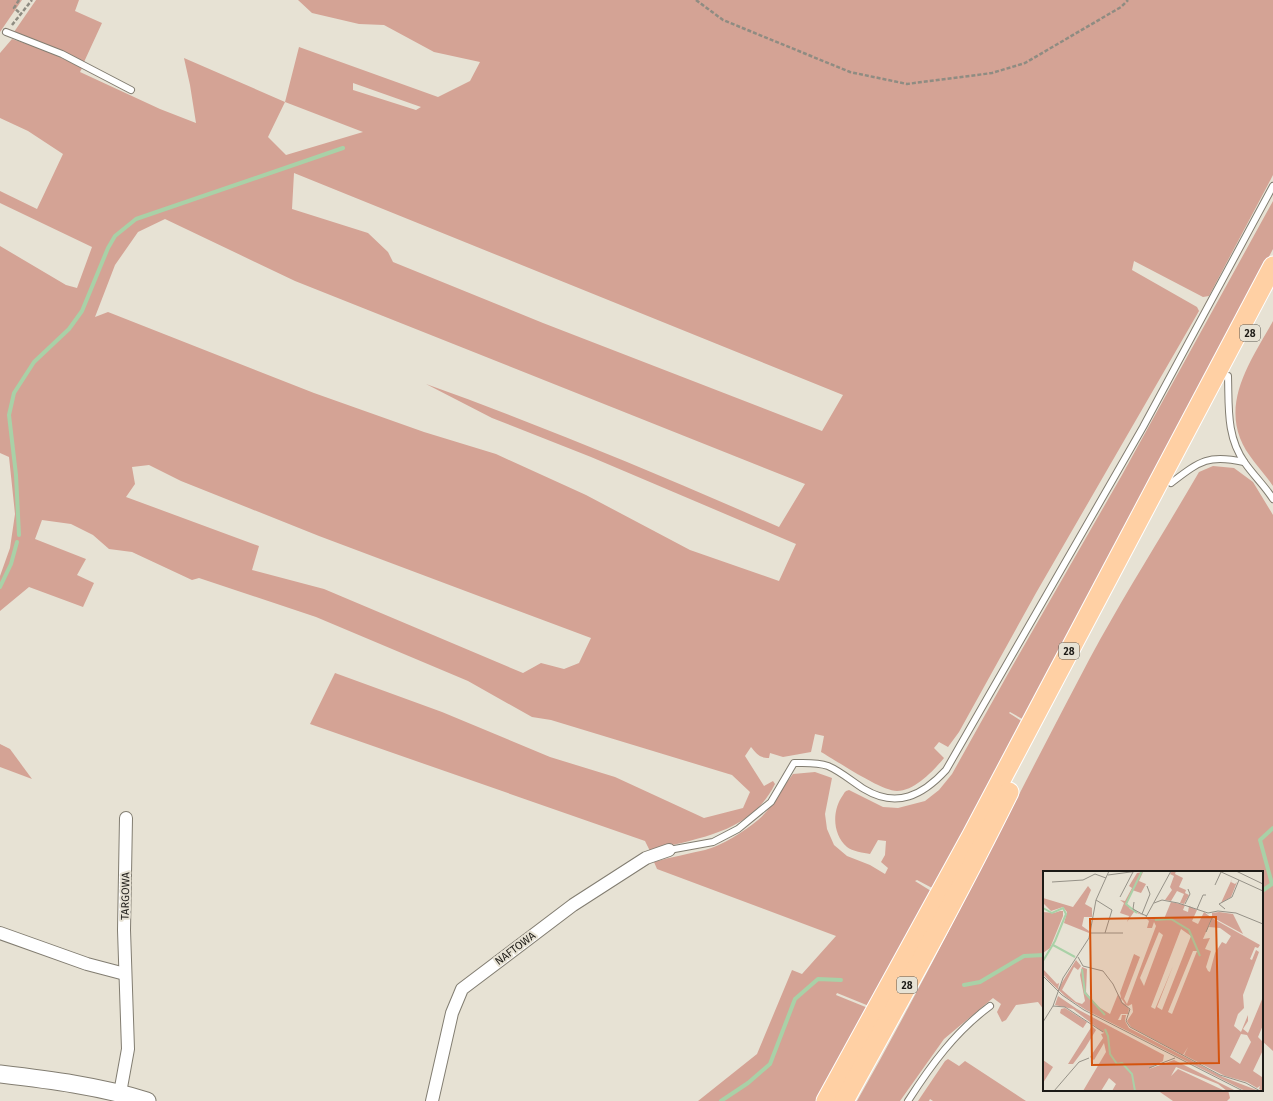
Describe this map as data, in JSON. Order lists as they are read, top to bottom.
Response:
{
  "streets": {
    "main road": ["28"],
    "street": ["TARGOWA", "NAFTOWA"]
  }
}
